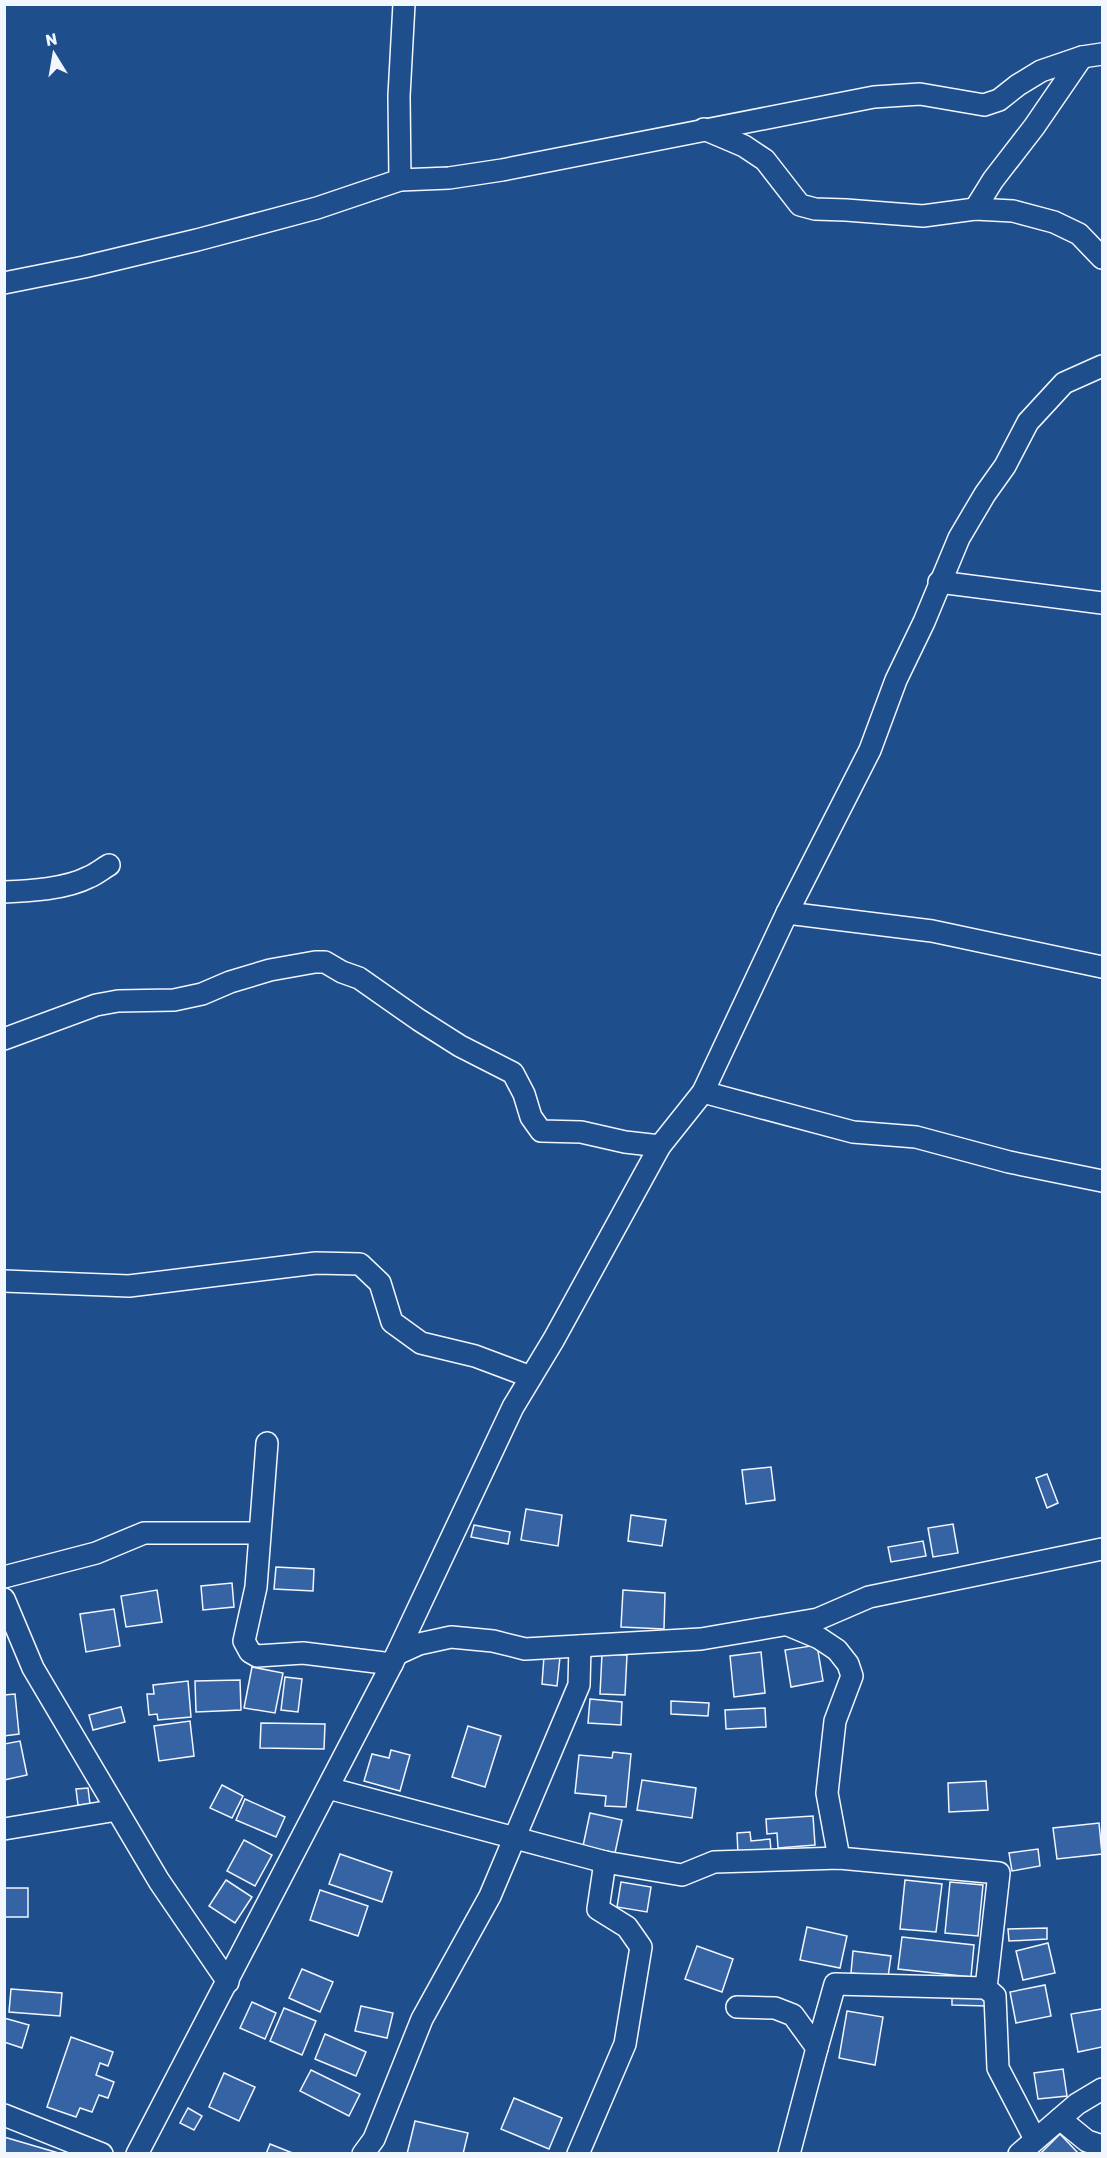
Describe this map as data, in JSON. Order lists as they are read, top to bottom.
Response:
{
  "north": "top"
}
